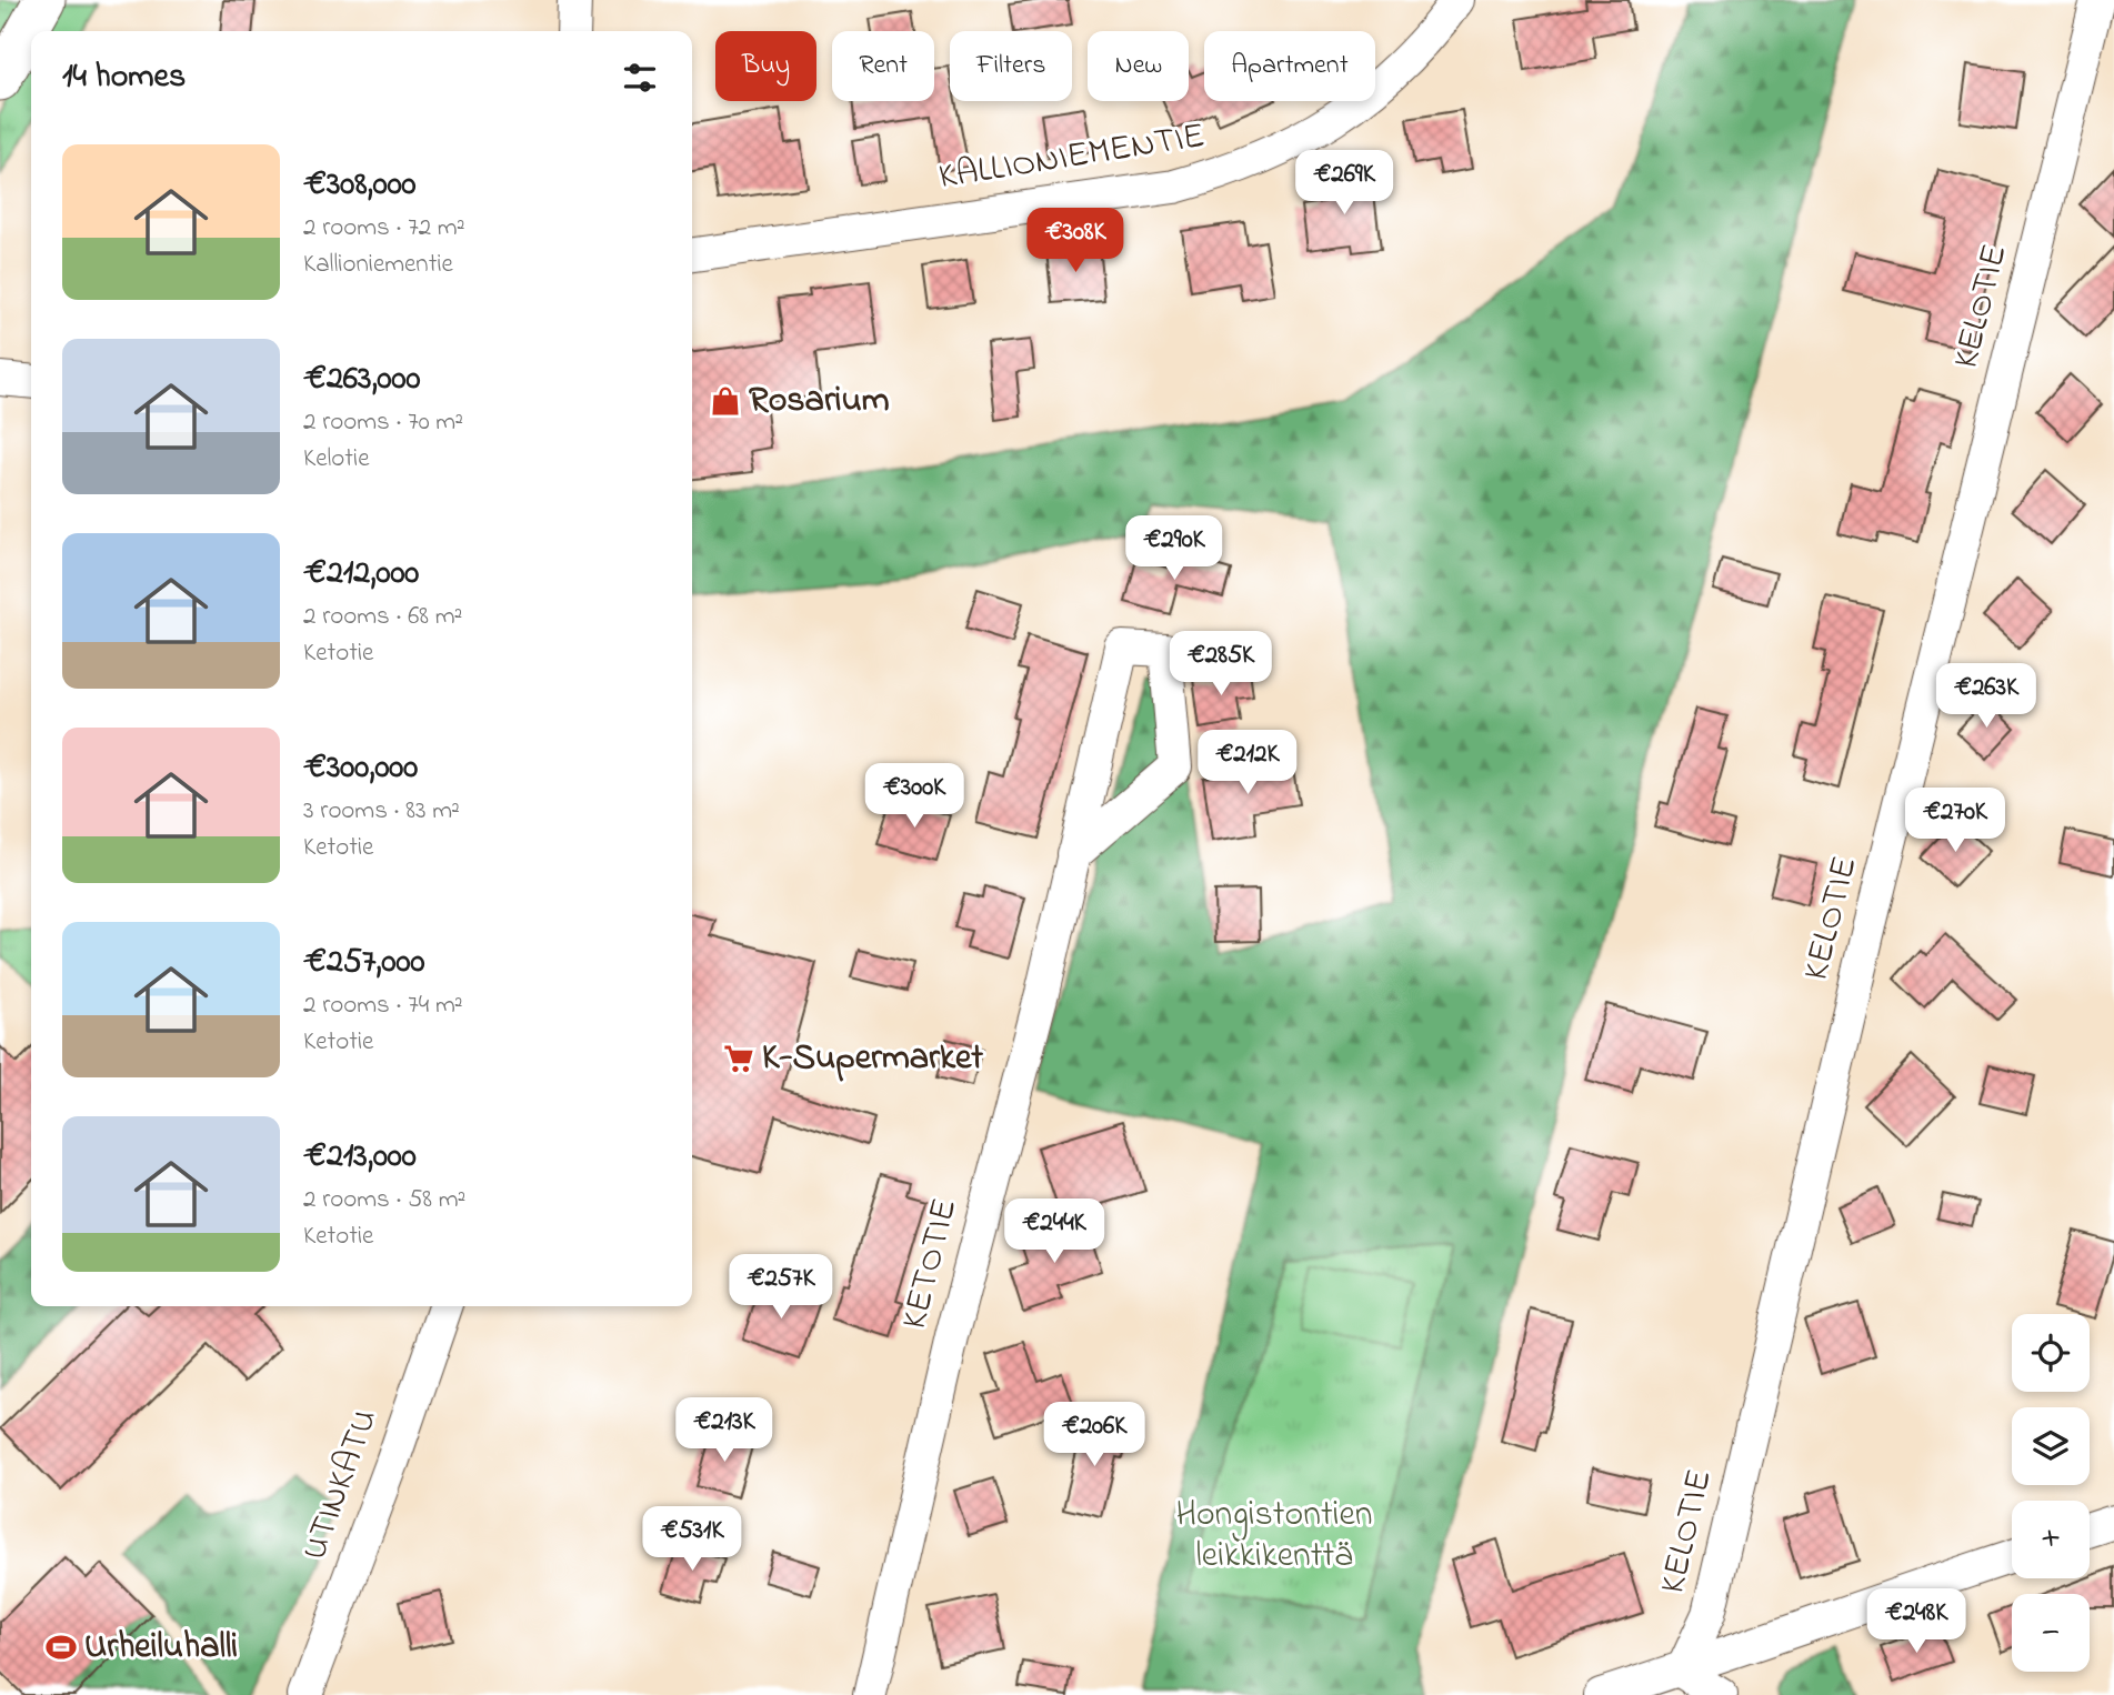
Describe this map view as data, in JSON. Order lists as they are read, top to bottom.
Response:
{
  "streets": {
    "street": [
      "KALLIONIEMENTIE",
      "KELOTIE",
      "KETOTIE",
      "UTINKATU"
    ]
  },
  "parks": ["Hongistontien leikkikenttä"],
  "places": {
    "shop": ["Rosarium"],
    "supermarket": ["K-Supermarket"],
    "sports": ["Urheiluhalli"]
  },
  "page": {
    "chip": [
      "Buy",
      "Rent",
      "Filters",
      "New",
      "Apartment"
    ],
    "heading": "14 homes",
    "list": [
      {
        "name": "€308,000",
        "note": "2 rooms · 72 m² · Kallioniementie"
      },
      {
        "name": "€263,000",
        "note": "2 rooms · 70 m² · Kelotie"
      },
      {
        "name": "€212,000",
        "note": "2 rooms · 68 m² · Ketotie"
      },
      {
        "name": "€300,000",
        "note": "3 rooms · 83 m² · Ketotie"
      },
      {
        "name": "€257,000",
        "note": "2 rooms · 74 m² · Ketotie"
      },
      {
        "name": "€213,000",
        "note": "2 rooms · 58 m² · Ketotie"
      }
    ],
    "price": [
      "€269K",
      "€308K",
      "€290K",
      "€285K",
      "€263K",
      "€212K",
      "€300K",
      "€270K",
      "€244K",
      "€257K",
      "€213K",
      "€206K",
      "€531K",
      "€248K"
    ],
    "map_buttons": ["+", "−"]
  }
}
